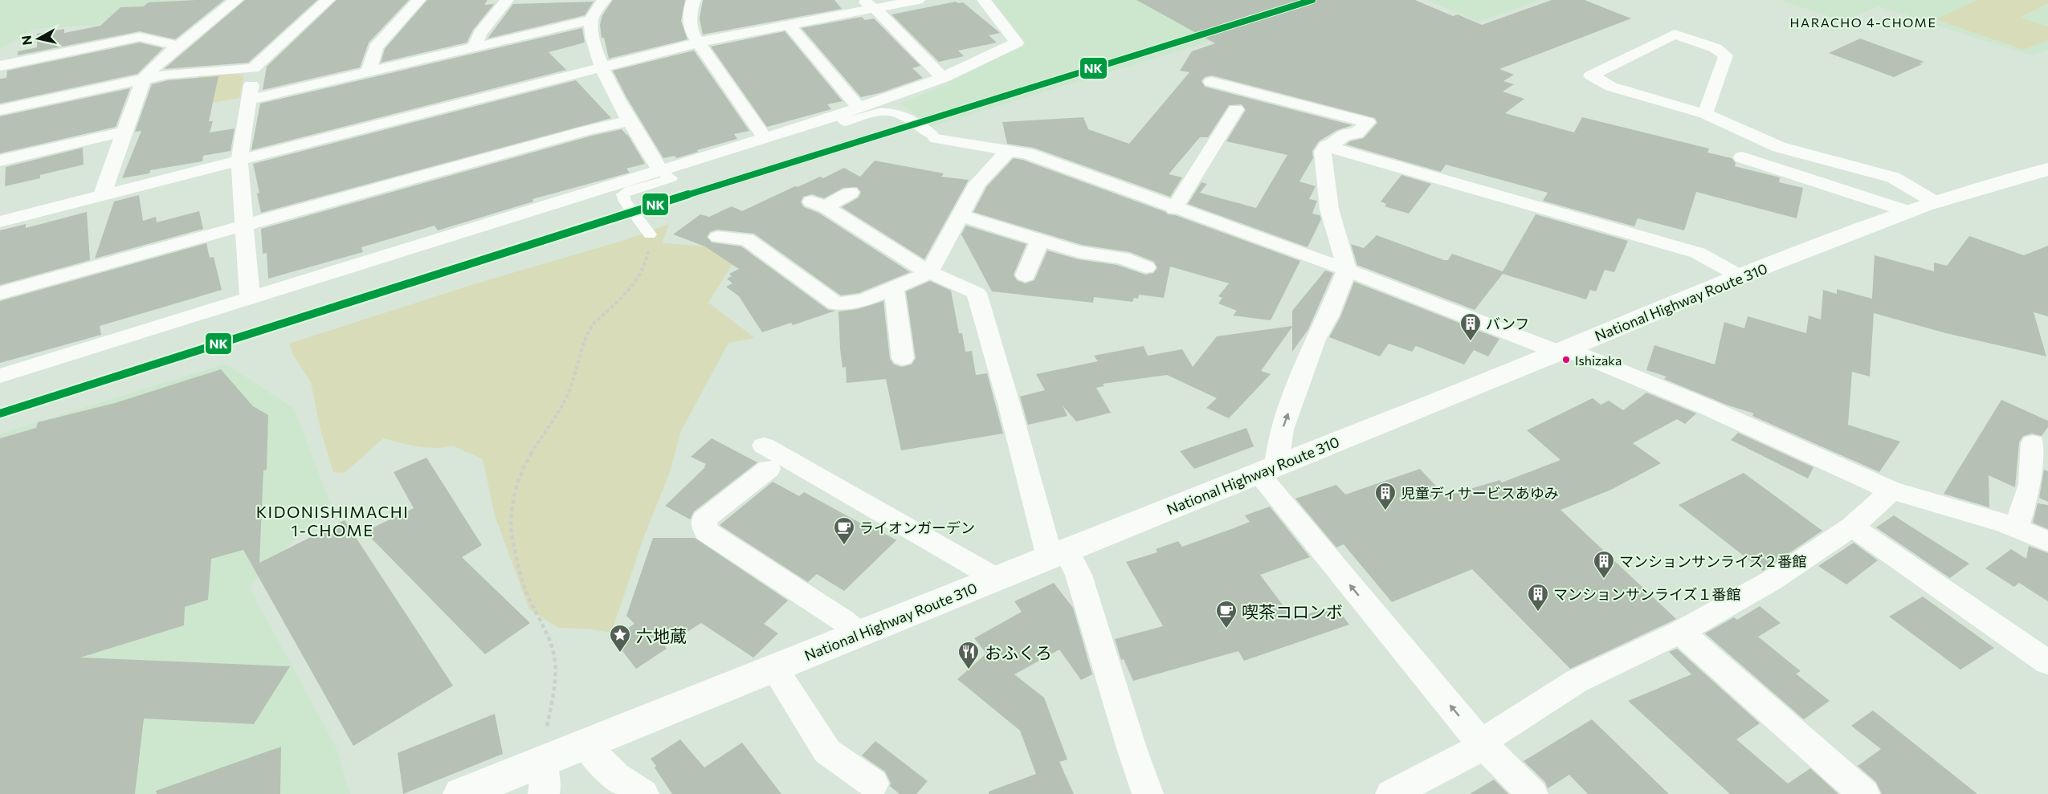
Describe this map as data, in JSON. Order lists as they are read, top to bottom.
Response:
{
  "streets": {
    "highway": ["National Highway Route 310"]
  },
  "districts": ["HARACHO 4-CHOME", "KIDONISHIMACHI 1-CHOME"],
  "places": {
    "building": [
      "バンフ",
      "児童ディサービスあゆみ",
      "マンションサンライズ２番館",
      "マンションサンライズ１番館"
    ],
    "other": ["Ishizaka"],
    "cafe": ["ライオンガーデン", "喫茶コロンボ"],
    "place": ["六地蔵"],
    "restaurant": ["おふくろ"]
  },
  "lines": ["transit line NK"],
  "north": "left"
}
